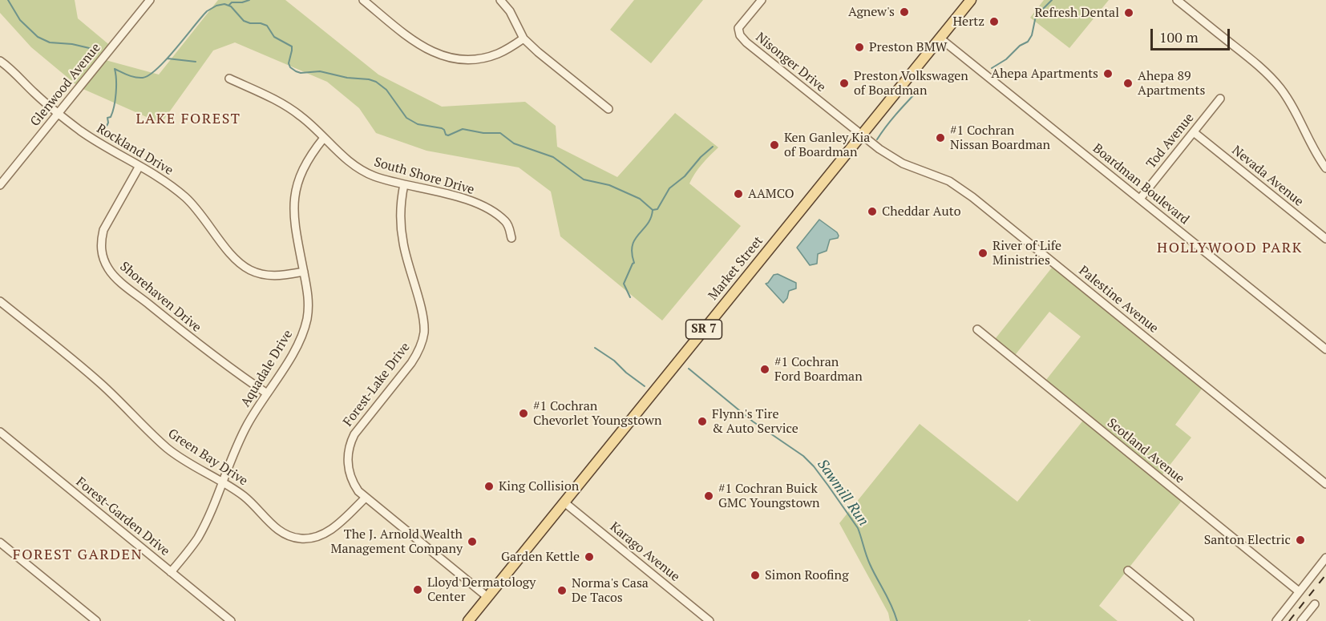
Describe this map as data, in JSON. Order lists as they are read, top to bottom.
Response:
{
  "streets": {
    "main road": ["Market Street", "SR 7"],
    "street": [
      "Nisonger Drive",
      "Glenwood Avenue",
      "Tod Avenue",
      "Rockland Drive",
      "South Shore Drive",
      "Nevada Avenue",
      "Boardman Boulevard",
      "Shorehaven Drive",
      "Palestine Avenue",
      "Aquadale Drive",
      "Forest-Lake Drive",
      "Scotland Avenue",
      "Green Bay Drive",
      "Forest-Garden Drive",
      "Karago Avenue"
    ]
  },
  "crossings": [
    ["Nisonger Drive", "Market Street"],
    ["Nisonger Drive", "Palestine Avenue"],
    ["Glenwood Avenue", "Rockland Drive"],
    ["Tod Avenue", "Nevada Avenue"],
    ["Tod Avenue", "Boardman Boulevard"],
    ["Rockland Drive", "Shorehaven Drive"],
    ["Rockland Drive", "Aquadale Drive"],
    ["South Shore Drive", "Aquadale Drive"],
    ["South Shore Drive", "Forest-Lake Drive"],
    ["Boardman Boulevard", "Market Street"],
    ["Market Street", "Palestine Avenue"],
    ["Market Street", "Forest-Lake Drive"],
    ["Market Street", "Karago Avenue"],
    ["Shorehaven Drive", "Aquadale Drive"],
    ["Aquadale Drive", "Green Bay Drive"],
    ["Aquadale Drive", "Forest-Garden Drive"],
    ["Forest-Lake Drive", "Green Bay Drive"]
  ],
  "districts": ["LAKE FOREST", "HOLLYWOOD PARK", "FOREST GARDEN"],
  "water": ["Sawmill Run"],
  "places": [
    "Agnew's",
    "Refresh Dental",
    "Hertz",
    "Preston BMW",
    "Ahepa Apartments",
    "Preston Volkswagen of Boardman",
    "Ahepa 89 Apartments",
    "#1 Cochran Nissan Boardman",
    "Ken Ganley Kia of Boardman",
    "AAMCO",
    "Cheddar Auto",
    "River of Life Ministries",
    "#1 Cochran Ford Boardman",
    "#1 Cochran Chevorlet Youngstown",
    "Flynn's Tire & Auto Service",
    "King Collision",
    "#1 Cochran Buick GMC Youngstown",
    "Santon Electric",
    "The J. Arnold Wealth Management Company",
    "Garden Kettle",
    "Simon Roofing",
    "Lloyd Dermatology Center",
    "Norma's Casa De Tacos"
  ],
  "scale_bar": "100 m"
}
